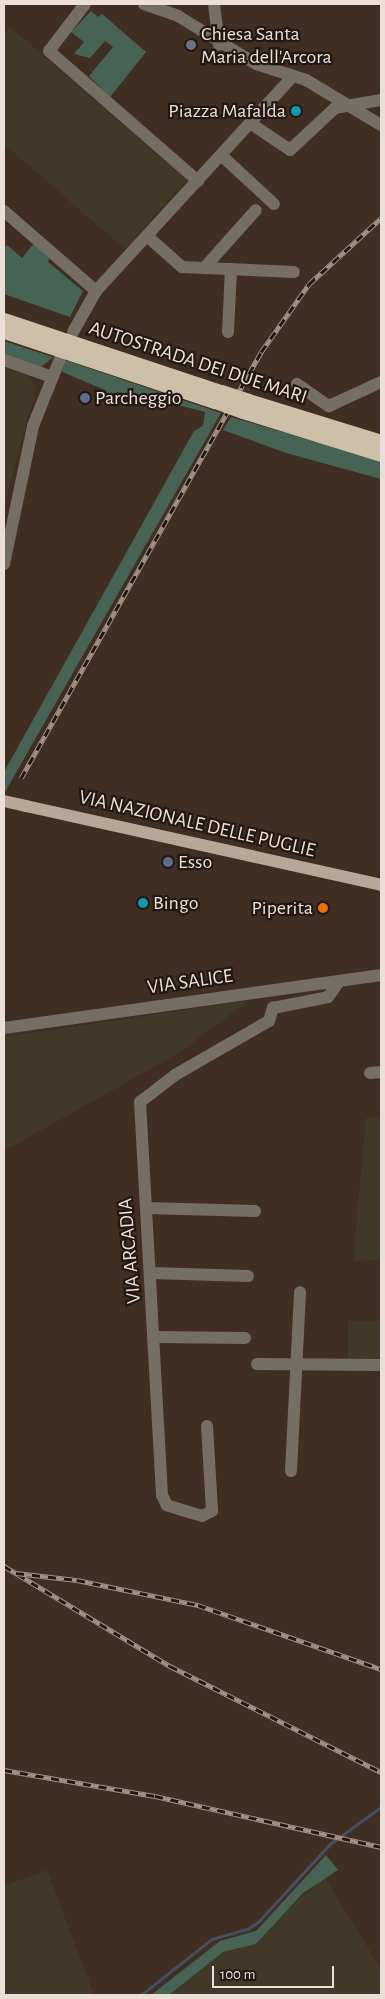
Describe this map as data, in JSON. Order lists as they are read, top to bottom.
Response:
{
  "streets": {
    "highway": ["AUTOSTRADA DEI DUE MARI"],
    "main road": ["VIA NAZIONALE DELLE PUGLIE"],
    "street": ["VIA SALICE", "VIA ARCADIA"]
  },
  "crossings": [
    ["VIA SALICE", "VIA ARCADIA"]
  ],
  "places": [
    "Chiesa Santa Maria dell'Arcora",
    "Piazza Mafalda",
    "Parcheggio",
    "Esso",
    "Bingo",
    "Piperita"
  ],
  "scale_bar": "100 m"
}
